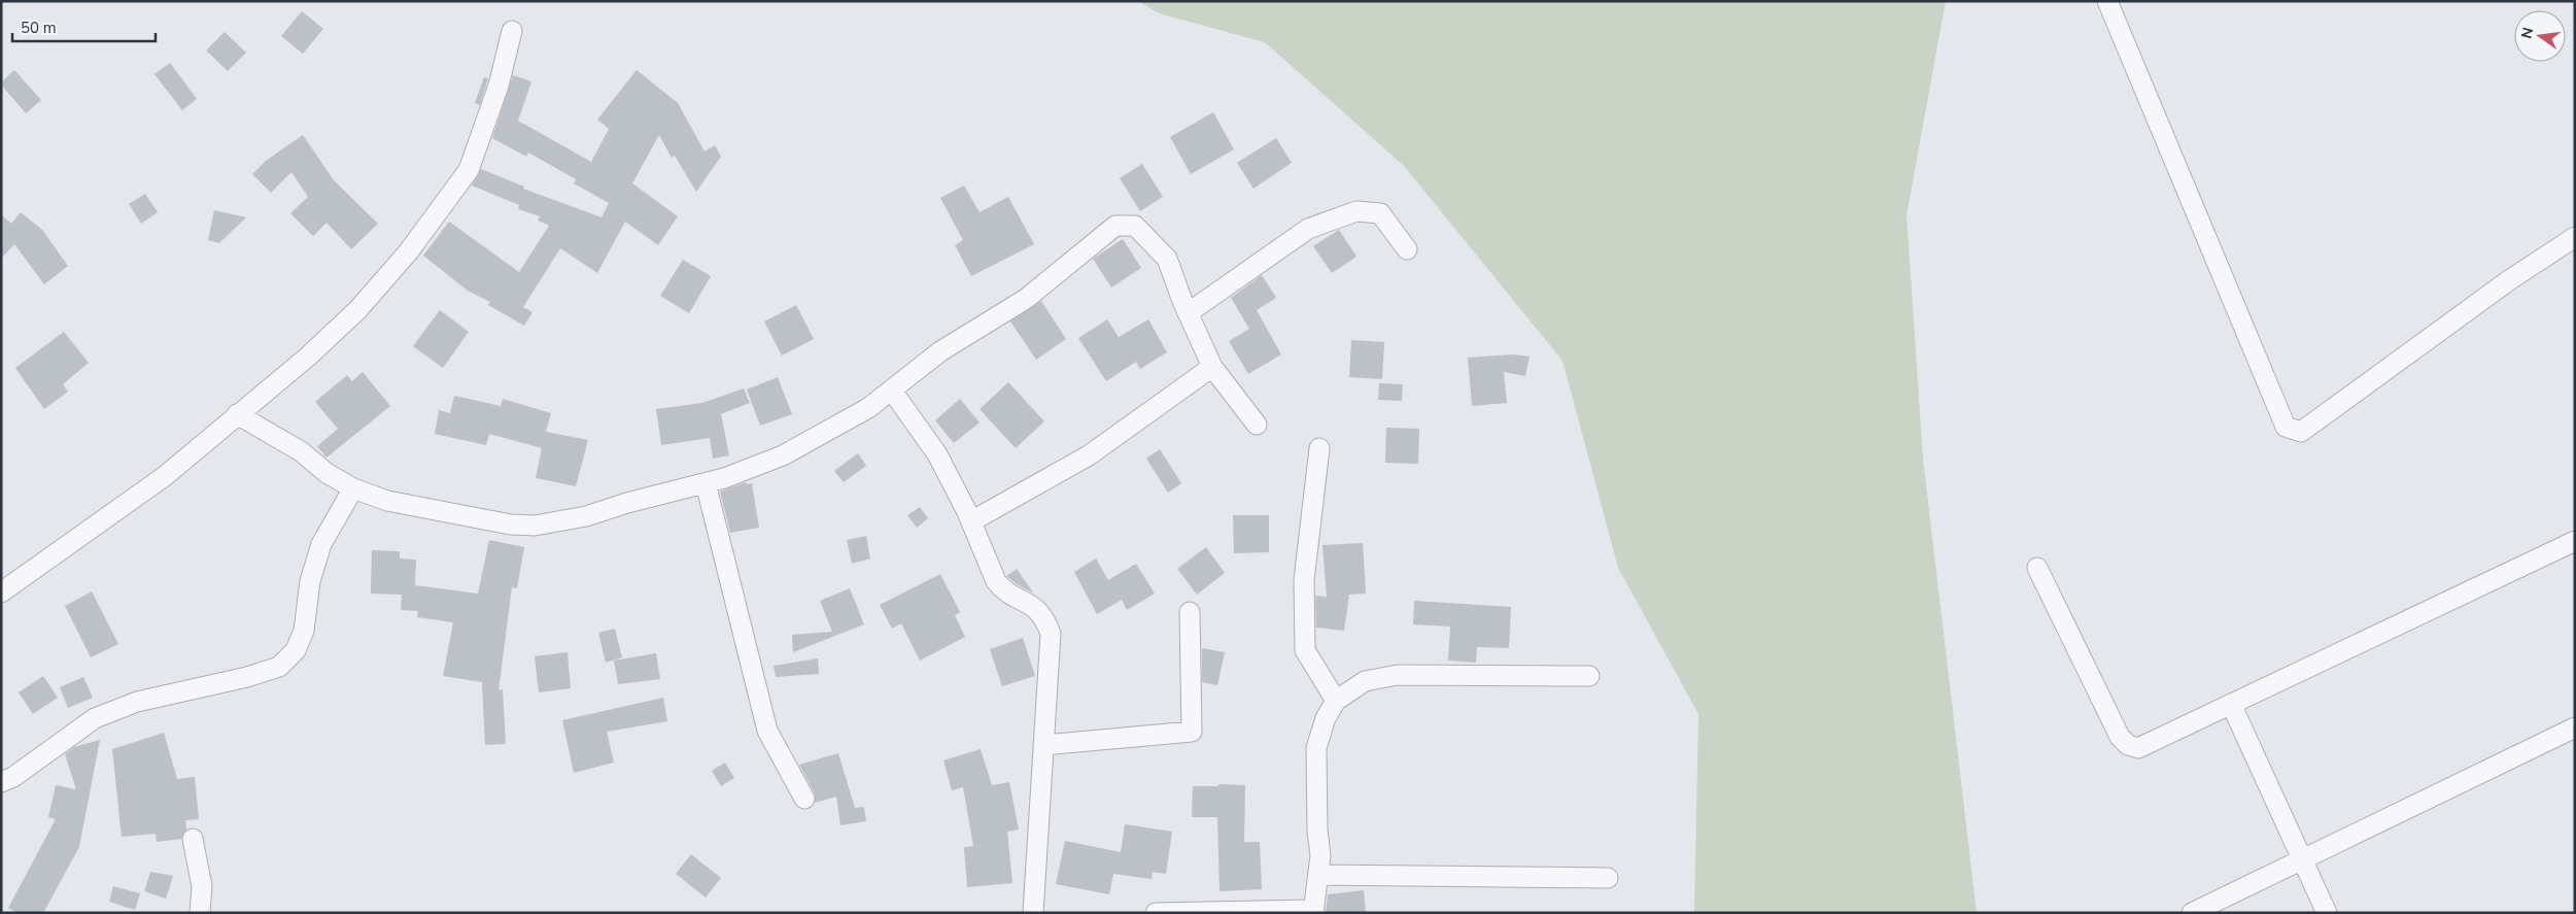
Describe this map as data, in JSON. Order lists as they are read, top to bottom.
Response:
{
  "scale_bar": "50 m",
  "north": "left"
}
